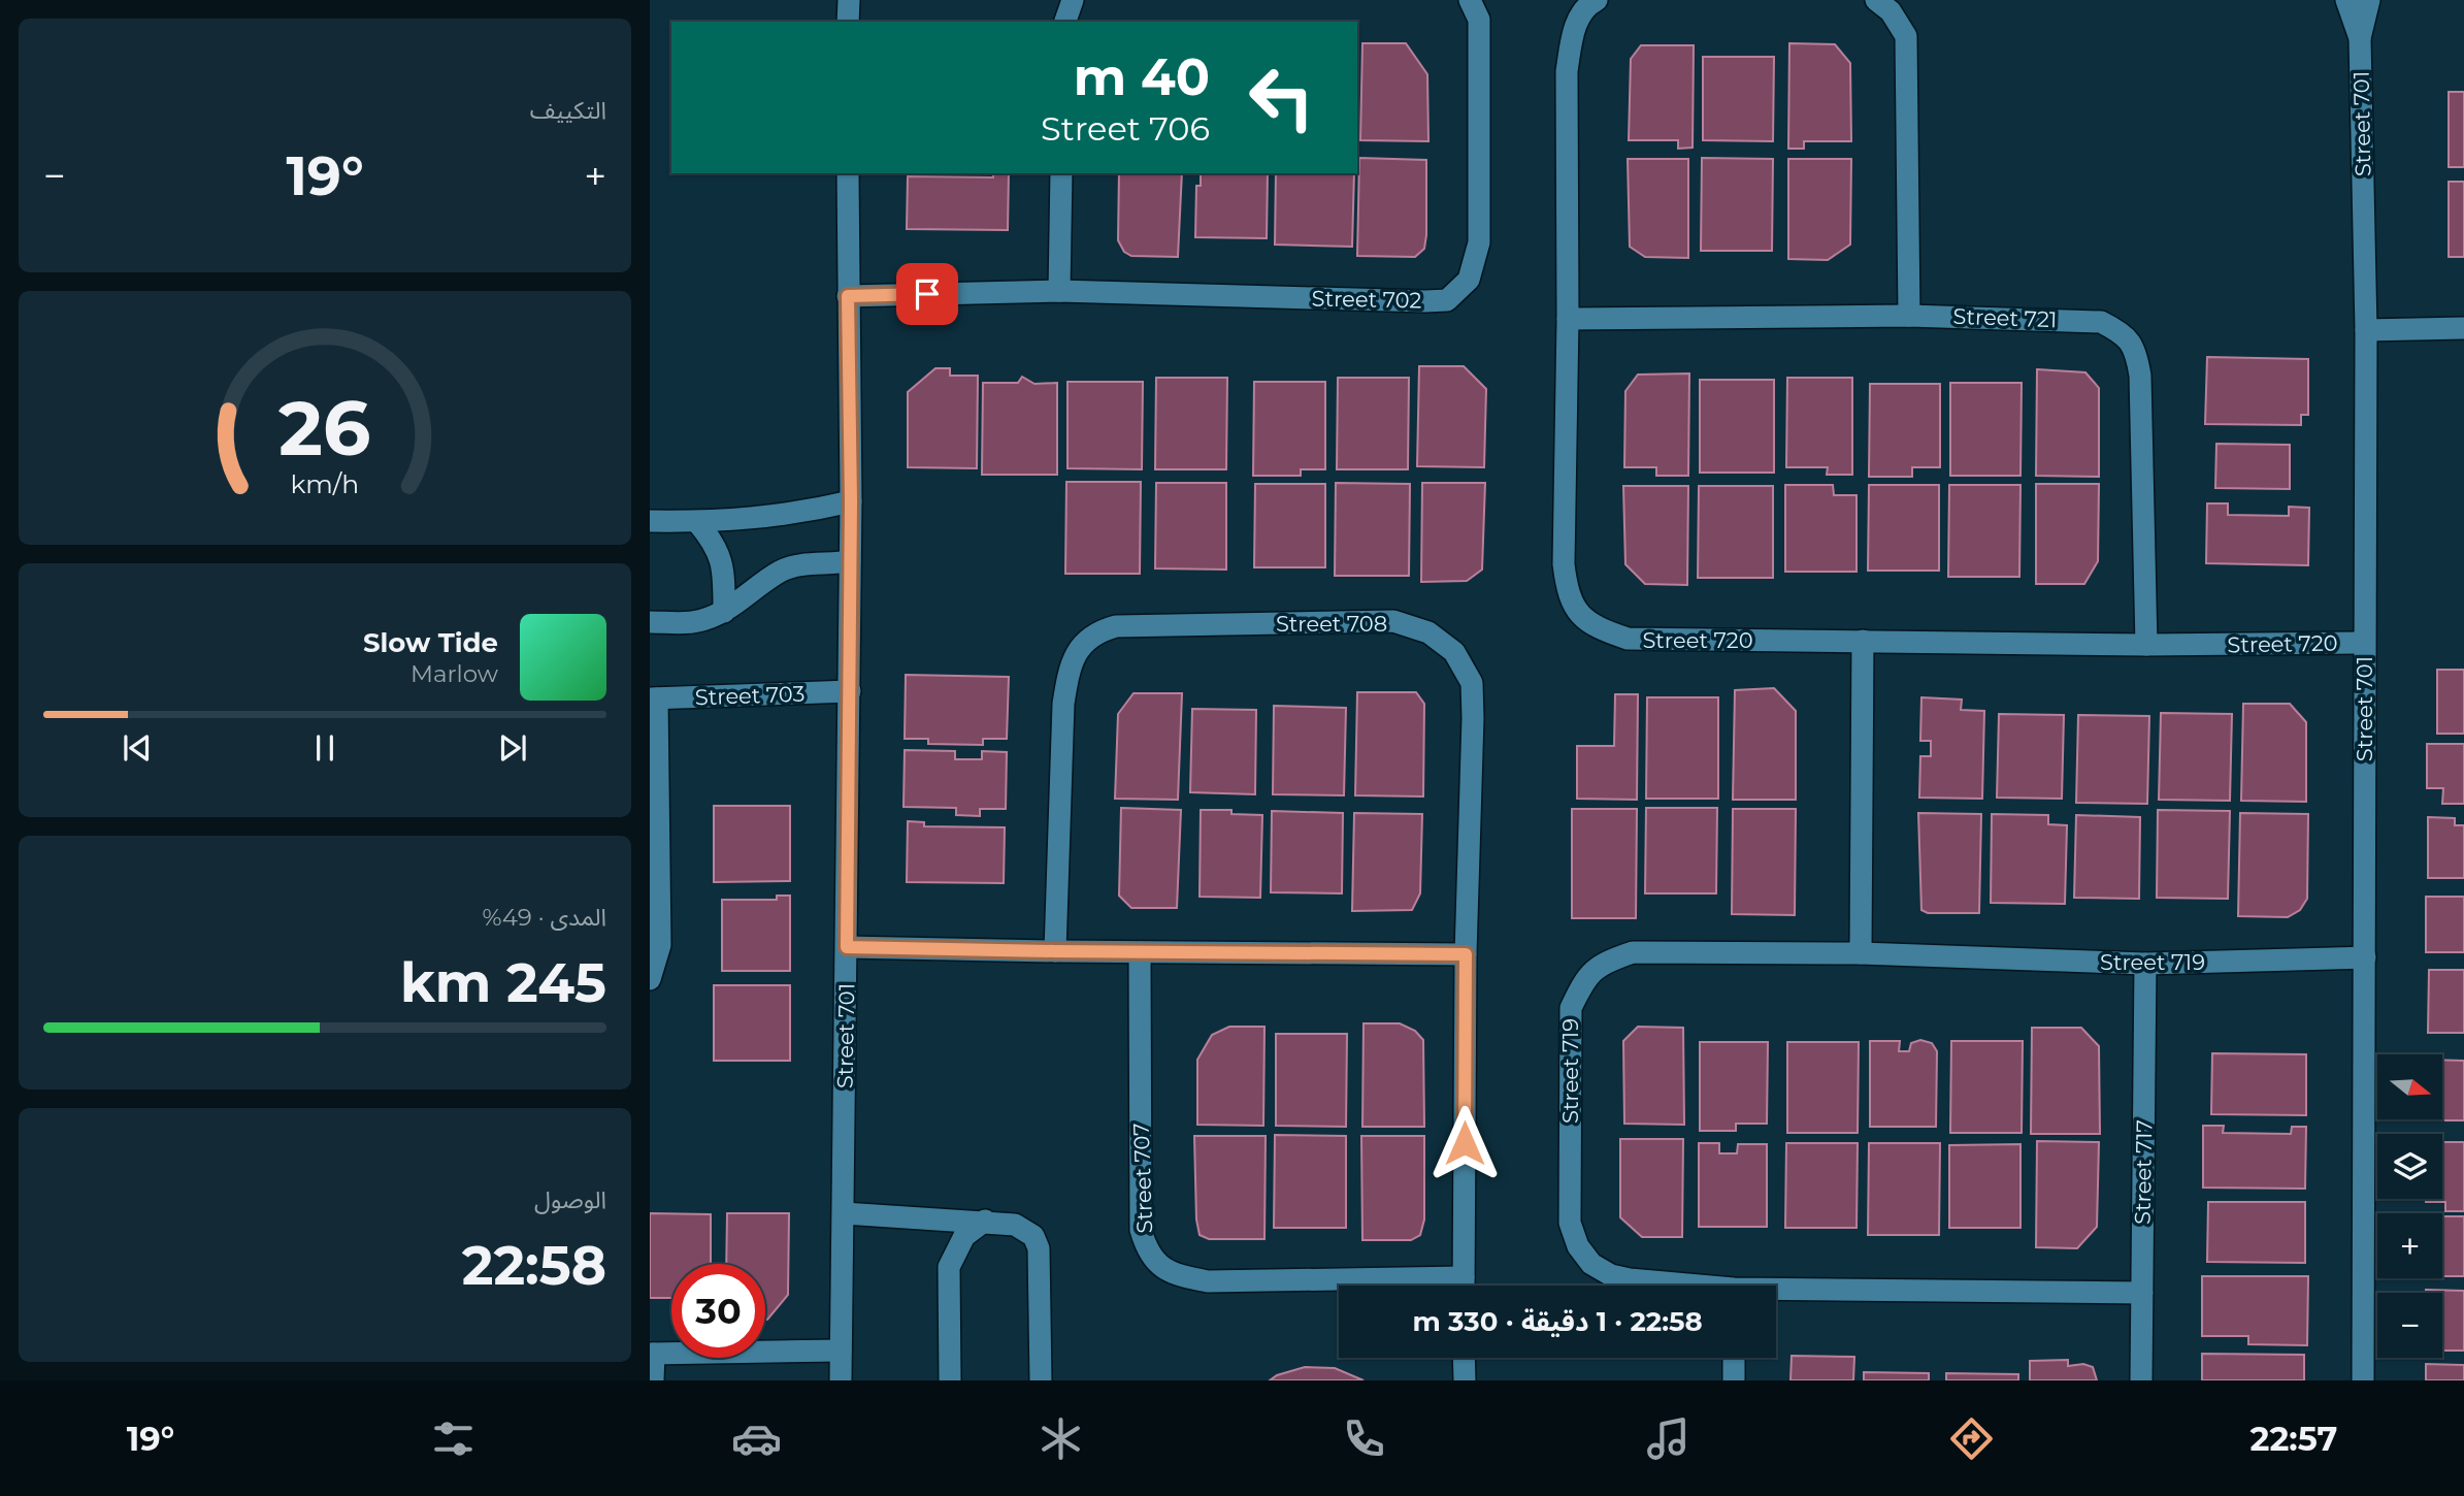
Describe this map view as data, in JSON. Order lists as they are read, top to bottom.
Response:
{
  "streets": {
    "street": [
      "Street 701",
      "Street 702",
      "Street 721",
      "Street 708",
      "Street 720",
      "Street 703",
      "Street 719",
      "Street 717",
      "Street 707"
    ]
  },
  "crossings": [
    ["Street 701", "Street 702"],
    ["Street 701", "Street 720"],
    ["Street 701", "Street 703"],
    ["Street 701", "Street 719"],
    ["Street 721", "Street 720"],
    ["Street 719", "Street 717"]
  ],
  "north": "right",
  "page": {
    "tile": [
      "التكييف",
      ["المدى · 49%", "245 km"],
      ["الوصول", "22:58"]
    ],
    "turn": ["40 m", "Street 706"],
    "heat": ["−", "19°", "+"],
    "song": ["Slow Tide", "Marlow"],
    "map_buttons": ["+", "−"],
    "limit": "30",
    "trip": "22:58 · 1 دقيقة · 330 m",
    "tabs": ["22:57", "19°"],
    "gauge": ["26", "km/h"]
  }
}
